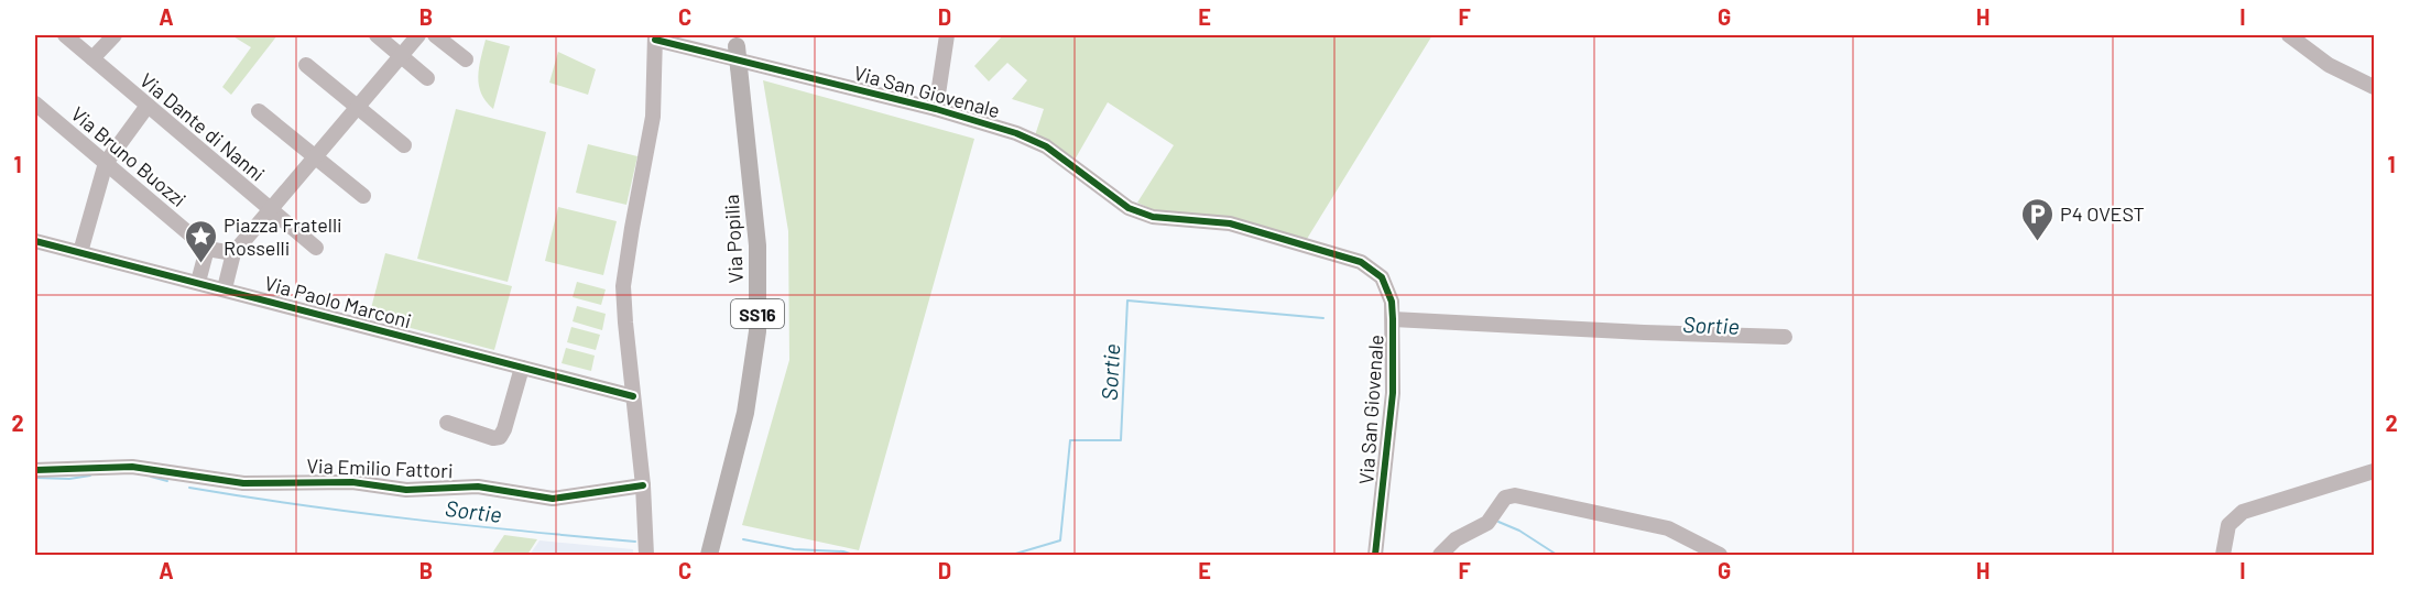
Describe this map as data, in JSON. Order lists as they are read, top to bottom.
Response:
{
  "streets": {
    "main road": ["Via Popilia", "SS16"],
    "street": [
      "Via San Giovenale",
      "Via Dante di Nanni",
      "Via Bruno Buozzi",
      "Via Paolo Marconi",
      "Via Emilio Fattori"
    ]
  },
  "crossings": [
    ["Via San Giovenale", "Via Popilia"]
  ],
  "water": ["Sortie"],
  "places": {
    "parking": ["P4 OVEST"],
    "place": ["Piazza Fratelli Rosselli"]
  },
  "grid": {
    "columns": [
      "A",
      "B",
      "C",
      "D",
      "E",
      "F",
      "G",
      "H",
      "I"
    ],
    "rows": ["1", "2"]
  }
}
